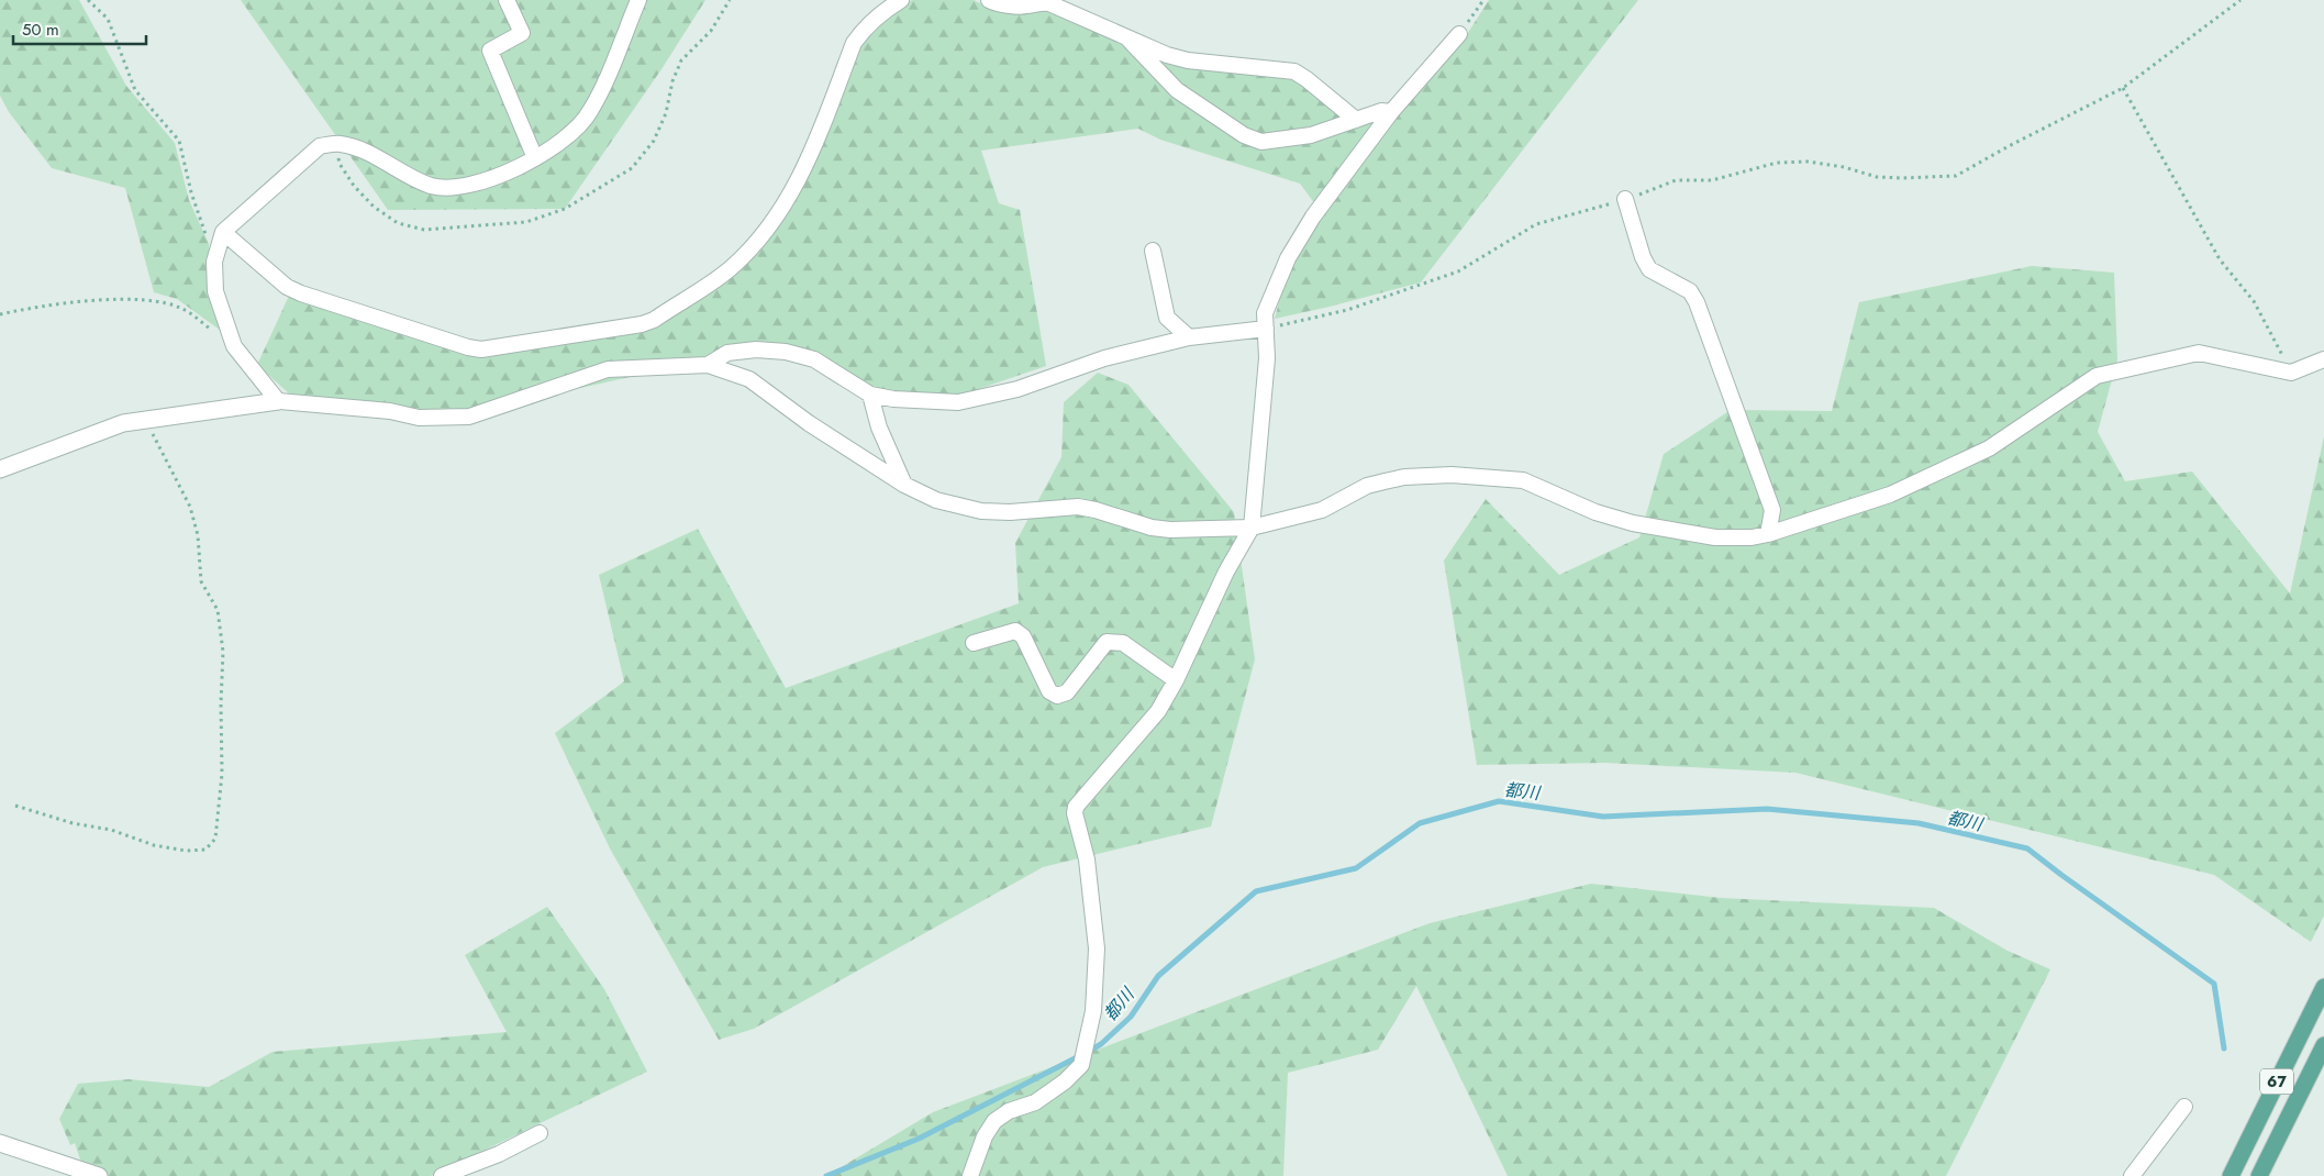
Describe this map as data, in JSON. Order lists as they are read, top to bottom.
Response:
{
  "streets": {
    "main road": ["67"]
  },
  "water": ["都川"],
  "scale_bar": "50 m"
}
